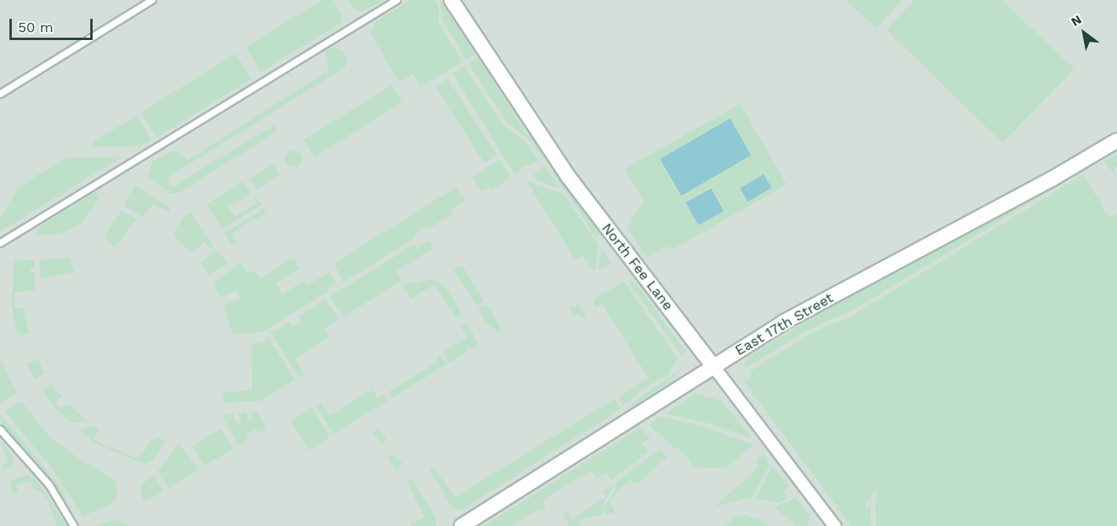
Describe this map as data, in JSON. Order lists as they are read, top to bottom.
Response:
{
  "streets": {
    "main road": ["North Fee Lane", "East 17th Street"]
  },
  "crossings": [
    ["North Fee Lane", "East 17th Street"]
  ],
  "scale_bar": "50 m",
  "north": "top left"
}
